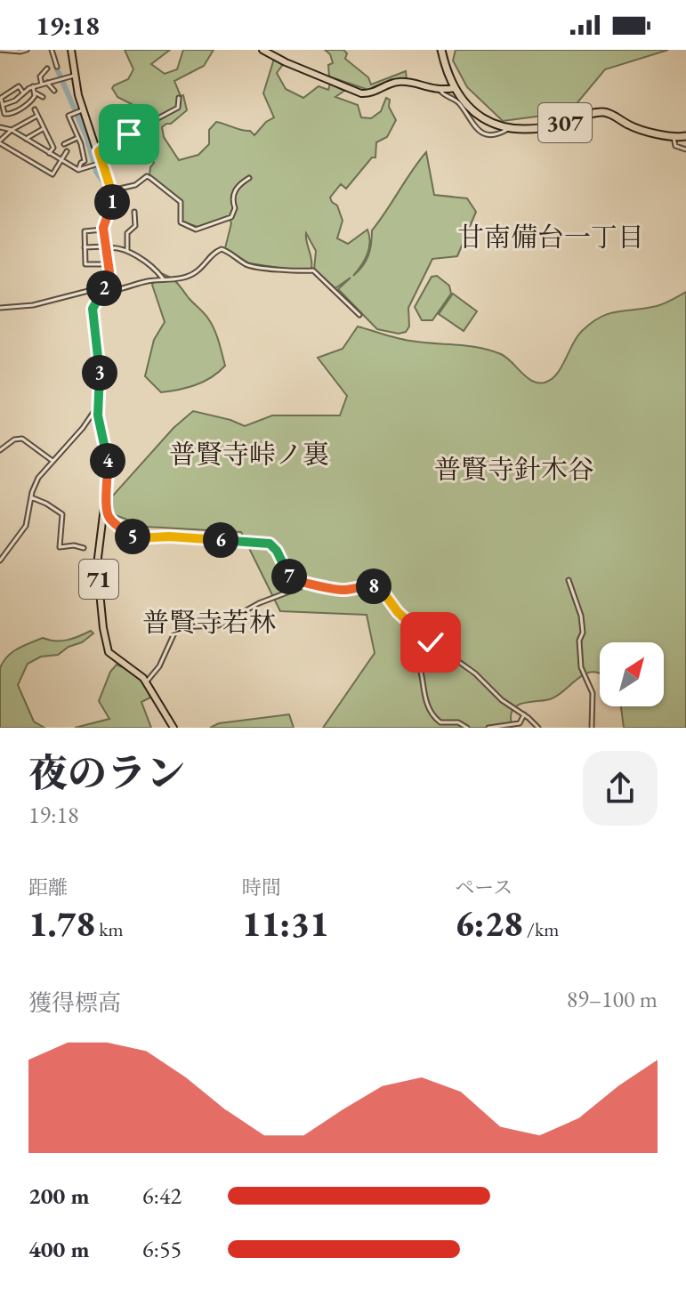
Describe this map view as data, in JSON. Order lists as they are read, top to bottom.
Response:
{
  "streets": {
    "highway": ["307"],
    "main road": ["71"]
  },
  "districts": [
    "甘南備台一丁目",
    "普賢寺峠ノ裏",
    "普賢寺針木谷",
    "普賢寺若林"
  ],
  "north": "top right",
  "page": {
    "status": "19:18",
    "pins": [
      "1",
      "2",
      "3",
      "4",
      "5",
      "6",
      "7",
      "8"
    ],
    "heading": ["夜のラン", "19:18"],
    "stats": [
      ["距離", "1.78 km"],
      ["時間", "11:31"],
      ["ペース", "6:28 /km"]
    ],
    "chart": ["獲得標高", "89–100 m"],
    "list": [
      {
        "name": "200 m",
        "note": "6:42"
      },
      {
        "name": "400 m",
        "note": "6:55"
      }
    ]
  }
}
